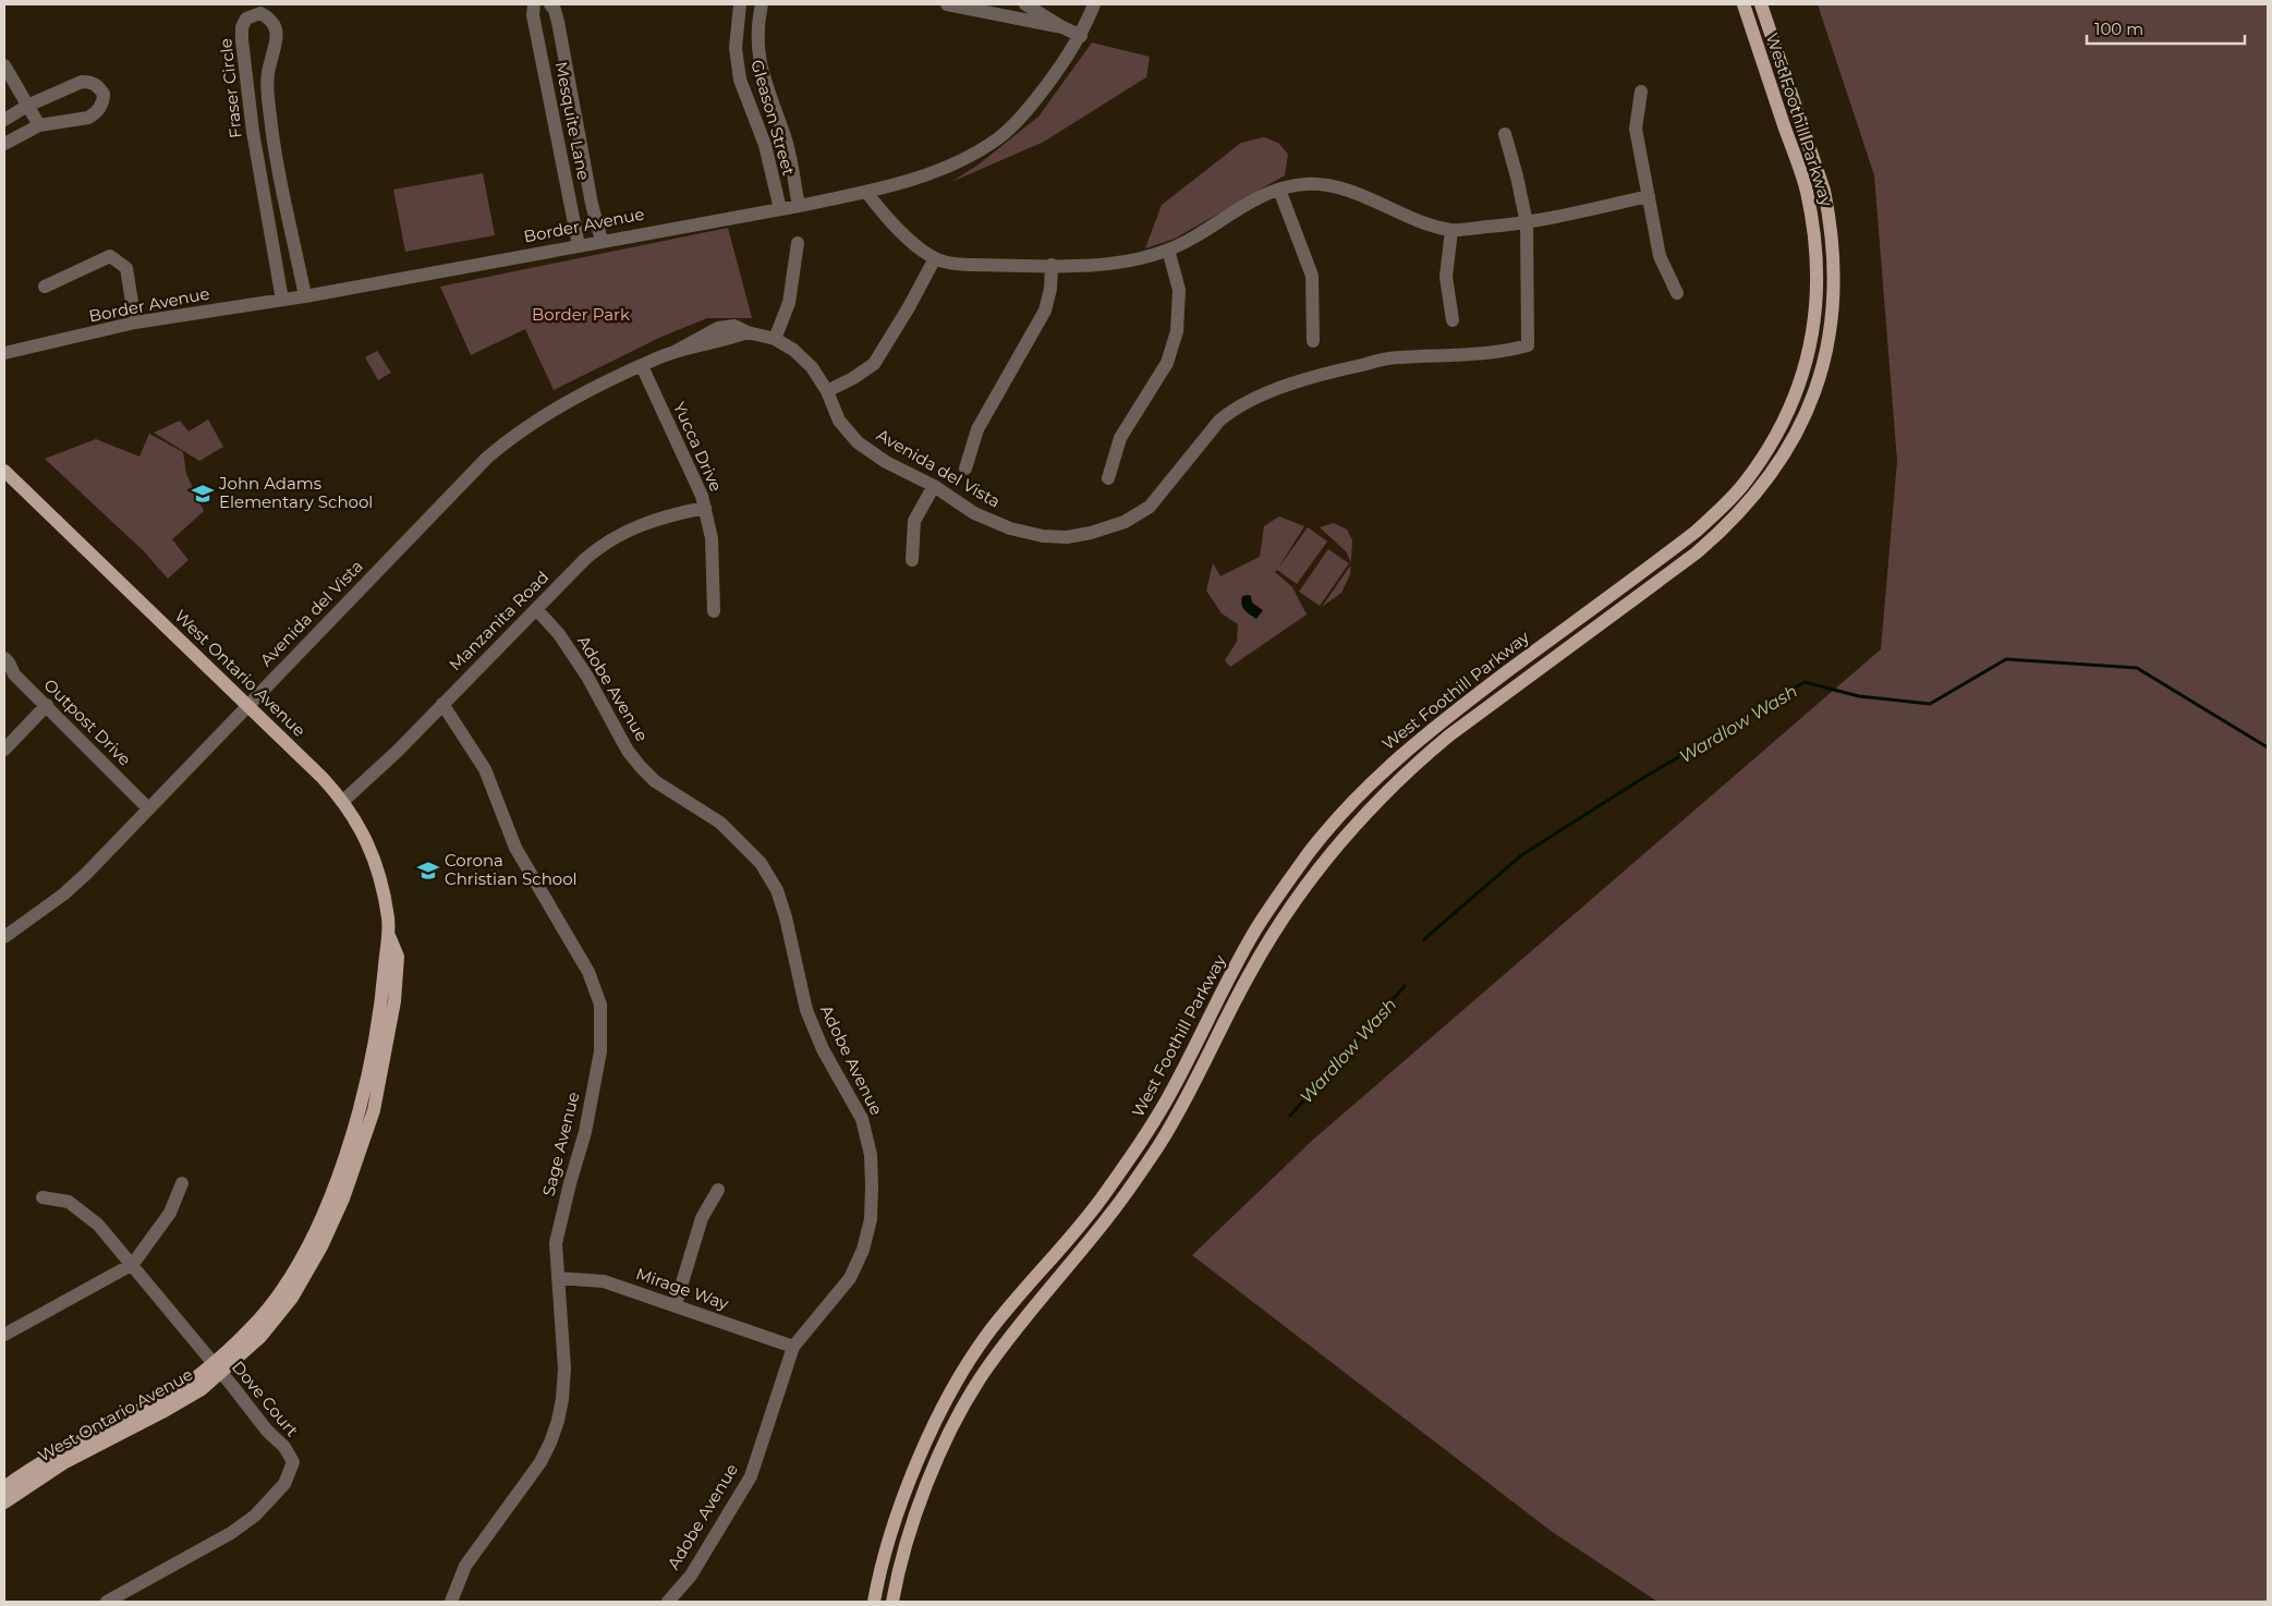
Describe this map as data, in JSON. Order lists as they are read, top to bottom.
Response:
{
  "streets": {
    "main road": ["West Foothill Parkway", "West Ontario Avenue"],
    "street": [
      "Fraser Circle",
      "Gleason Street",
      "Mesquite Lane",
      "Border Avenue",
      "Yucca Drive",
      "Avenida del Vista",
      "Manzanita Road",
      "Adobe Avenue",
      "Outpost Drive",
      "Sage Avenue",
      "Mirage Way",
      "Dove Court"
    ]
  },
  "crossings": [
    ["Fraser Circle", "Border Avenue"],
    ["Gleason Street", "Border Avenue"],
    ["Mesquite Lane", "Border Avenue"],
    ["Yucca Drive", "Avenida del Vista"],
    ["Yucca Drive", "Manzanita Road"],
    ["Avenida del Vista", "West Ontario Avenue"],
    ["Avenida del Vista", "Outpost Drive"],
    ["Manzanita Road", "West Ontario Avenue"],
    ["Manzanita Road", "Adobe Avenue"],
    ["Manzanita Road", "Sage Avenue"],
    ["West Ontario Avenue", "Dove Court"],
    ["Adobe Avenue", "Mirage Way"],
    ["Sage Avenue", "Mirage Way"]
  ],
  "water": ["Wardlow Wash"],
  "parks": ["Border Park"],
  "places": {
    "school or university": ["John Adams Elementary School", "Corona Christian School"]
  },
  "scale_bar": "100 m"
}
